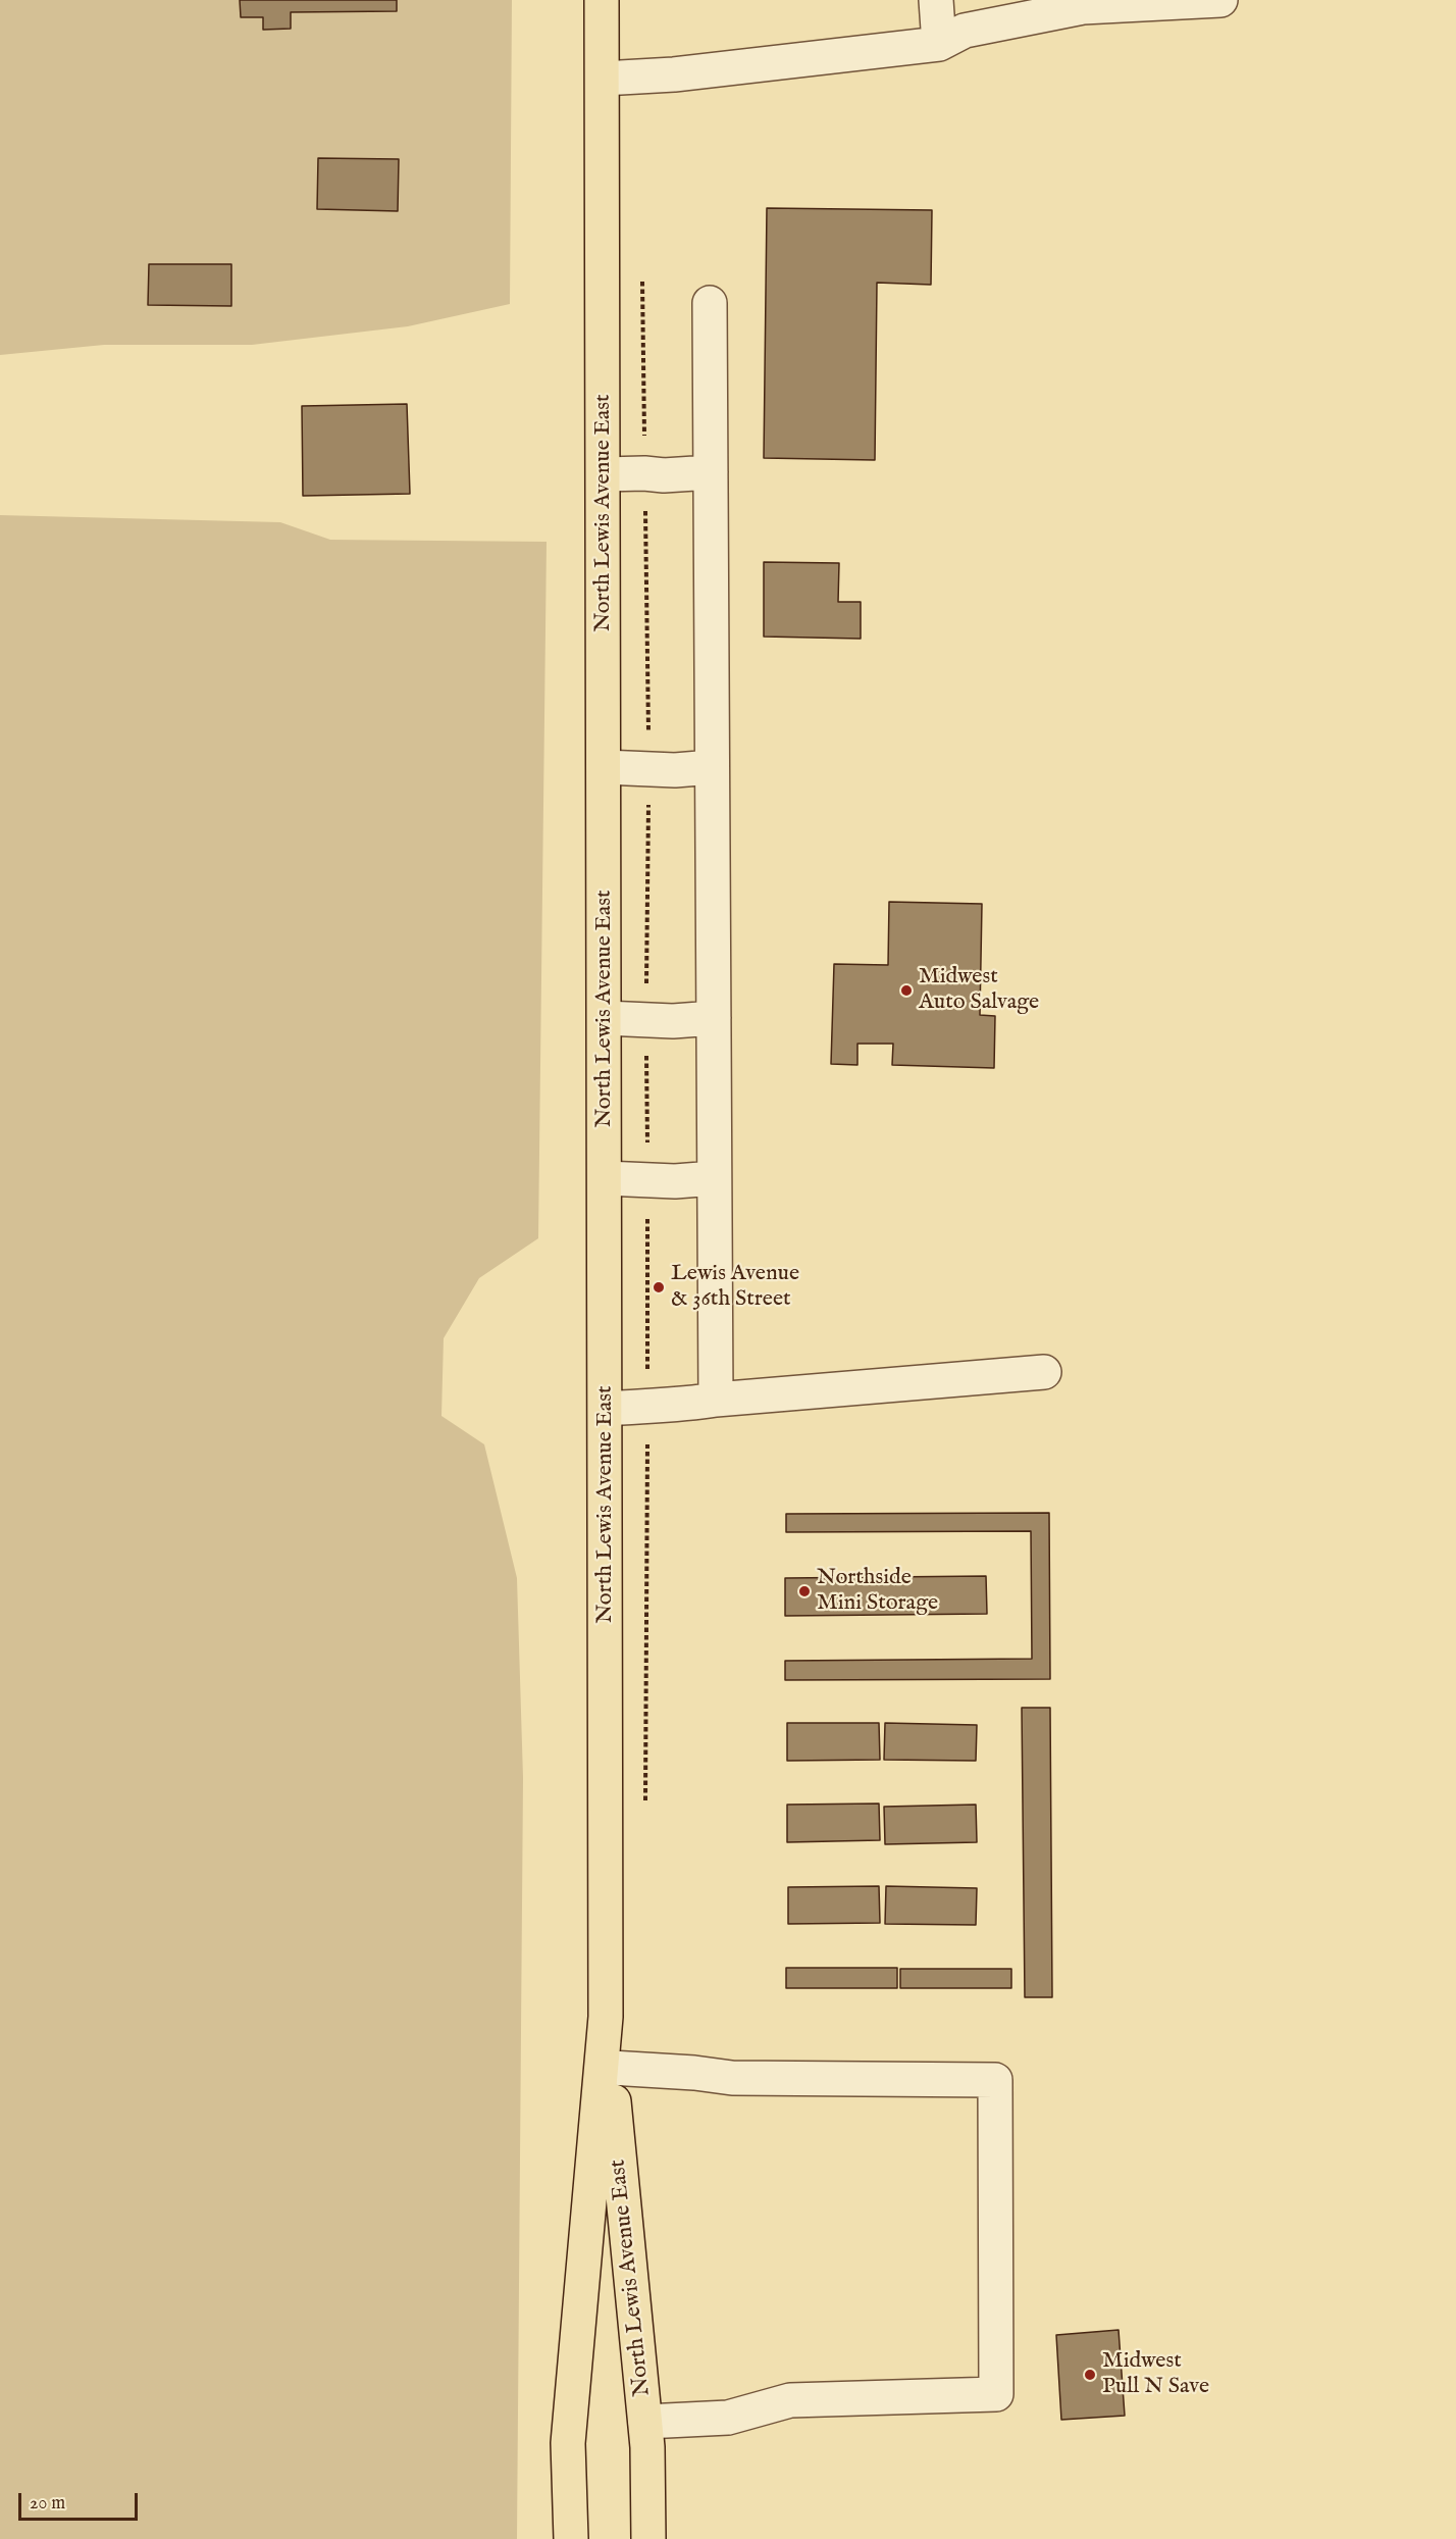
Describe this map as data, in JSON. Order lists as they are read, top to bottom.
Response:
{
  "streets": {
    "main road": ["North Lewis Avenue East"]
  },
  "places": [
    "Midwest Auto Salvage",
    "Lewis Avenue & 36th Street",
    "Northside Mini Storage",
    "Midwest Pull N Save"
  ],
  "scale_bar": "20 m"
}
